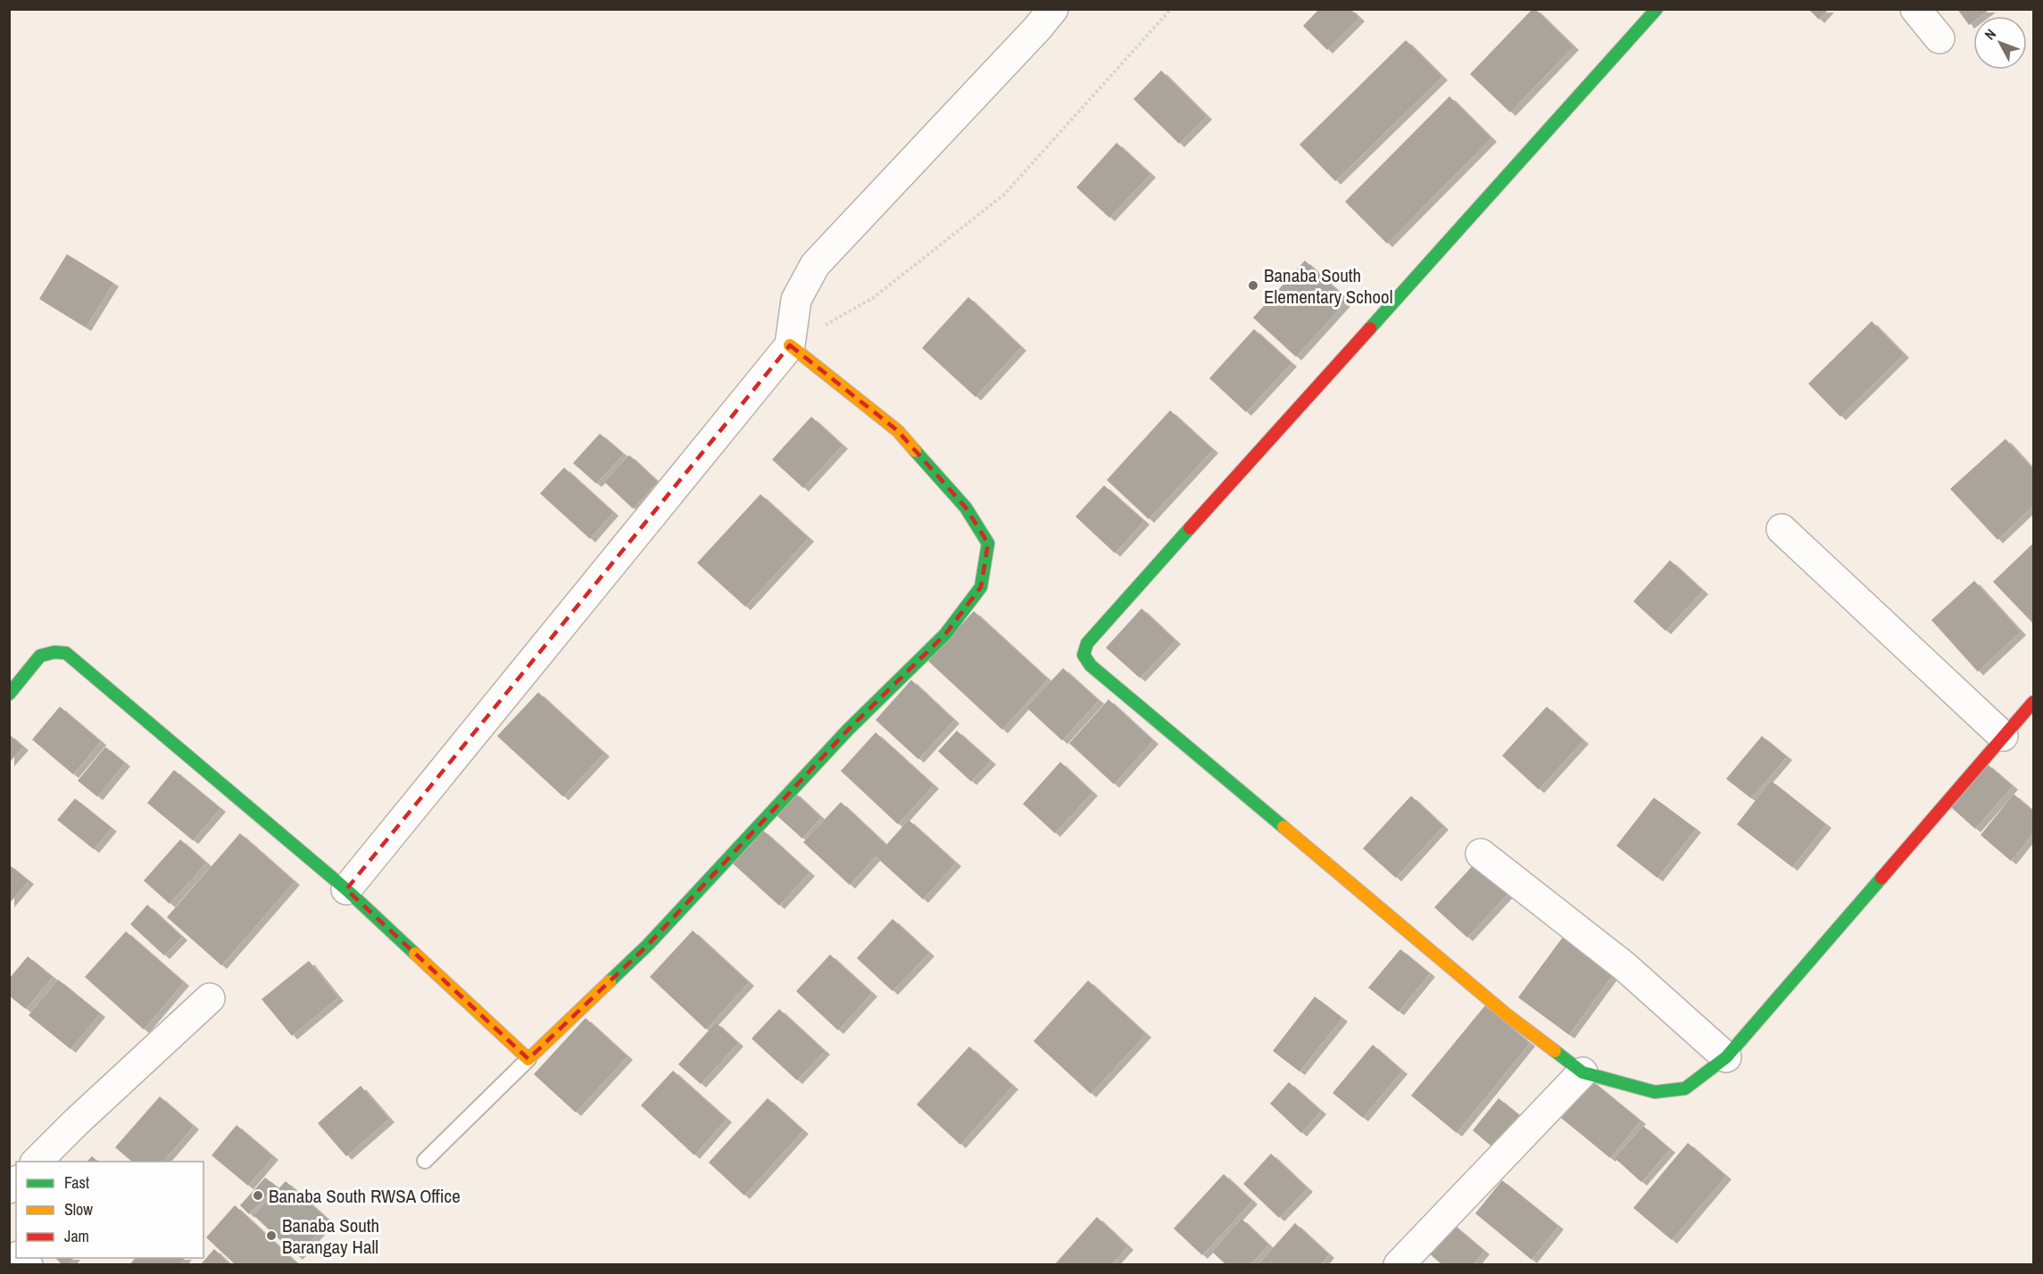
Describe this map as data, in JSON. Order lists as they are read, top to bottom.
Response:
{
  "places": ["Banaba South Elementary School", "Banaba South RWSA Office", "Banaba South Barangay Hall"],
  "legend": ["Fast", "Slow", "Jam"],
  "north": "top left"
}
